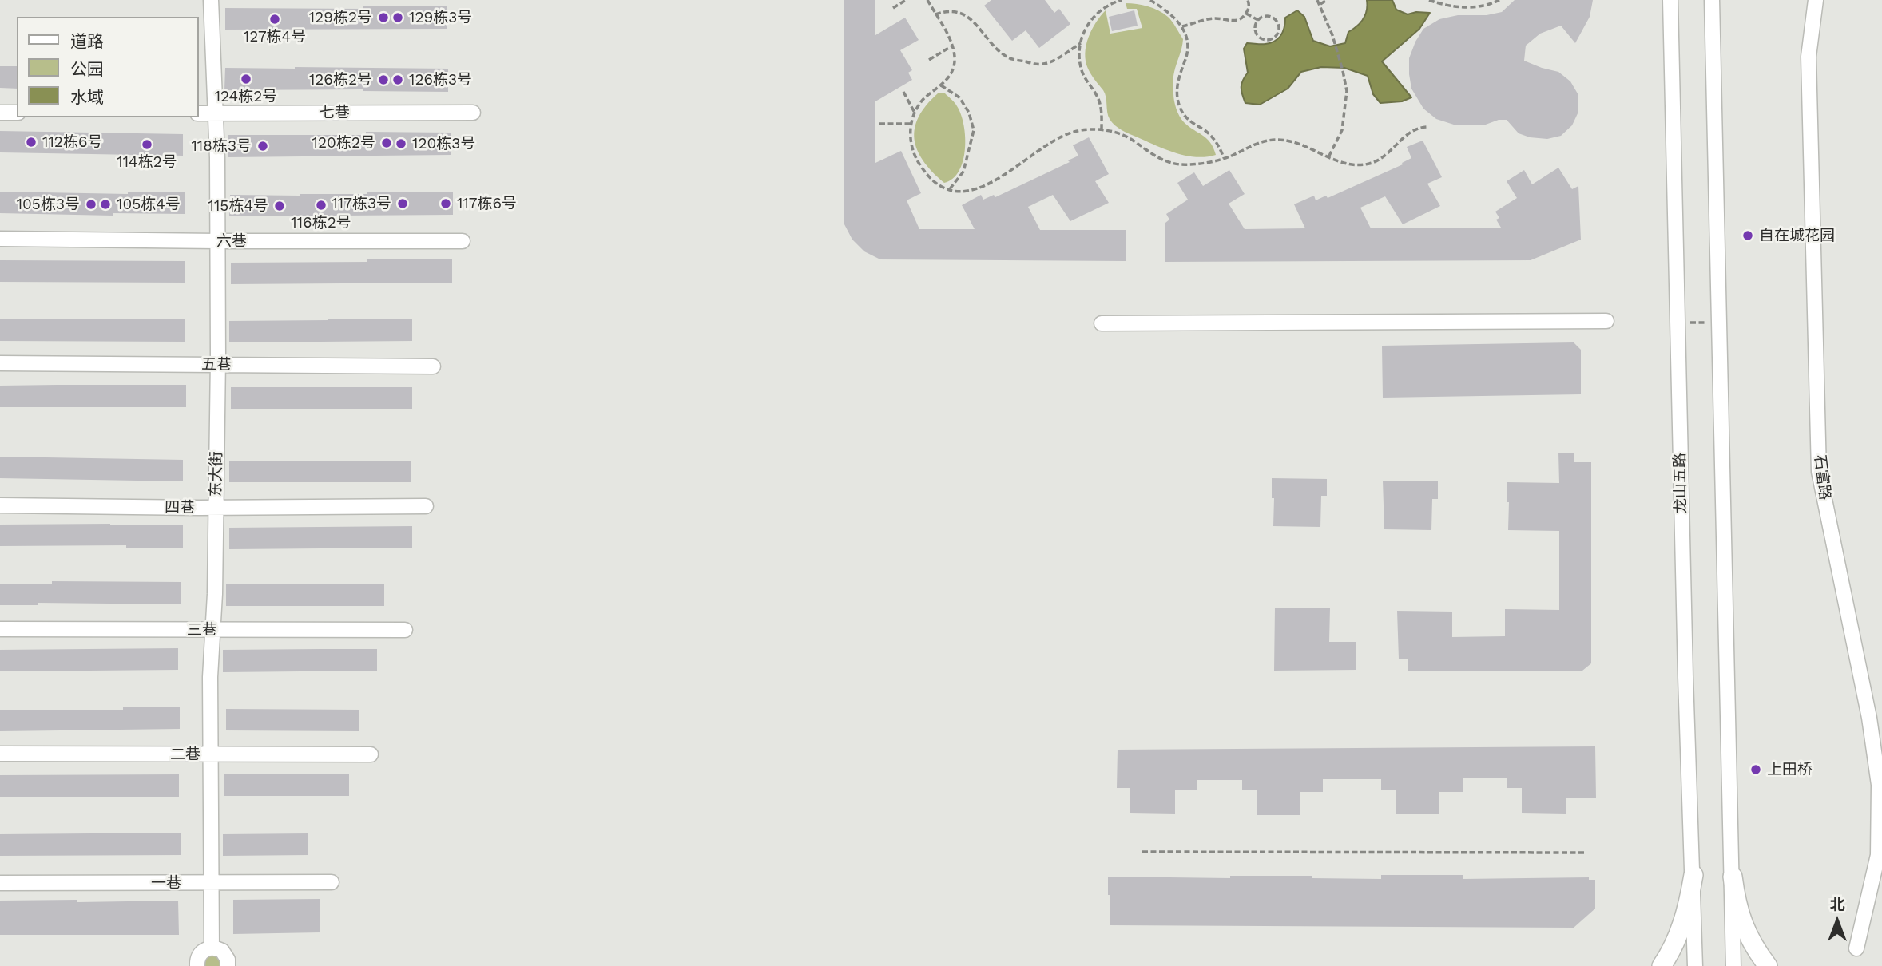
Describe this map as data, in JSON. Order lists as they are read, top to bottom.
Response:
{
  "streets": {
    "street": [
      "七巷",
      "六巷",
      "五巷",
      "东大街",
      "石富路",
      "龙山五路",
      "四巷",
      "三巷",
      "二巷",
      "一巷"
    ]
  },
  "crossings": [
    ["七巷", "东大街"],
    ["六巷", "东大街"],
    ["五巷", "东大街"],
    ["东大街", "四巷"],
    ["东大街", "三巷"],
    ["东大街", "二巷"],
    ["东大街", "一巷"]
  ],
  "places": [
    "129栋2号",
    "129栋3号",
    "127栋4号",
    "124栋2号",
    "126栋2号",
    "126栋3号",
    "112栋6号",
    "120栋2号",
    "120栋3号",
    "114栋2号",
    "118栋3号",
    "117栋3号",
    "117栋6号",
    "105栋3号",
    "105栋4号",
    "116栋2号",
    "115栋4号",
    "自在城花园",
    "上田桥"
  ],
  "legend": ["道路", "公园", "水域"],
  "north": "top"
}
